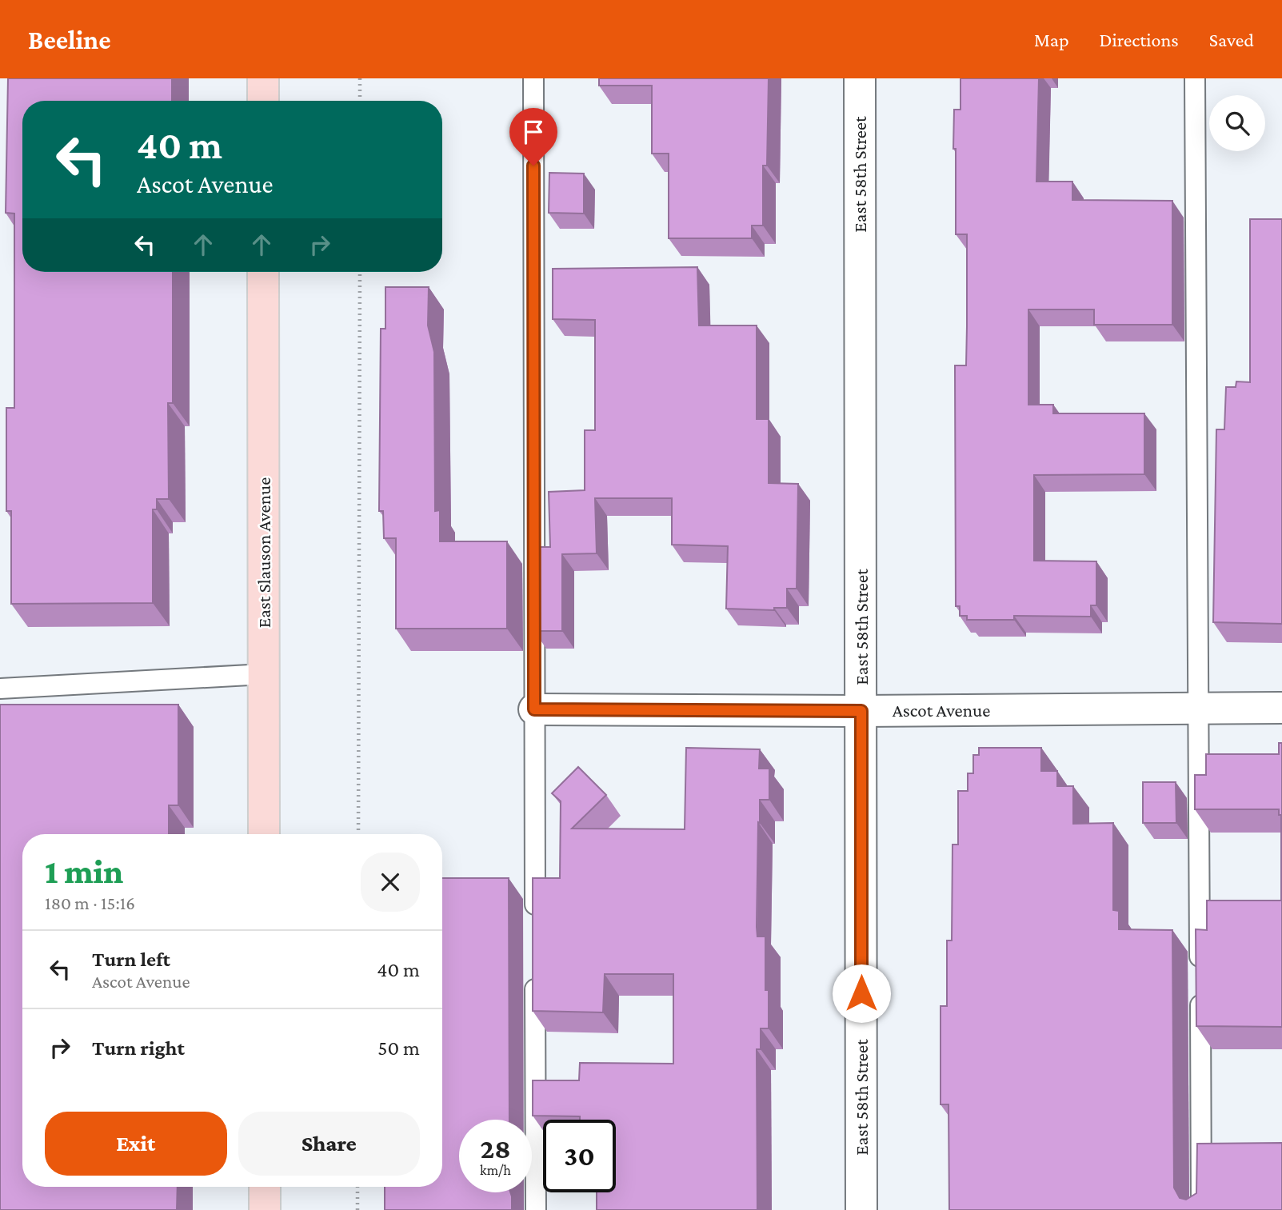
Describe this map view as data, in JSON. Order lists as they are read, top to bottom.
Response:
{
  "streets": {
    "main road": ["East Slauson Avenue"],
    "street": ["East 58th Street", "Ascot Avenue"]
  },
  "crossings": [
    ["East 58th Street", "Ascot Avenue"]
  ],
  "page": {
    "header": "Beeline",
    "nav": ["Map", "Directions", "Saved"],
    "turn": ["40 m", "Ascot Avenue"],
    "heading": ["1 min", "180 m · 15:16"],
    "list": [
      {
        "name": "Turn left",
        "note": "Ascot Avenue",
        "value": "40 m"
      },
      {
        "name": "Turn right",
        "value": "50 m"
      }
    ],
    "buttons": ["Exit", "Share"],
    "speed": "28 km/h",
    "limit": "30"
  }
}
